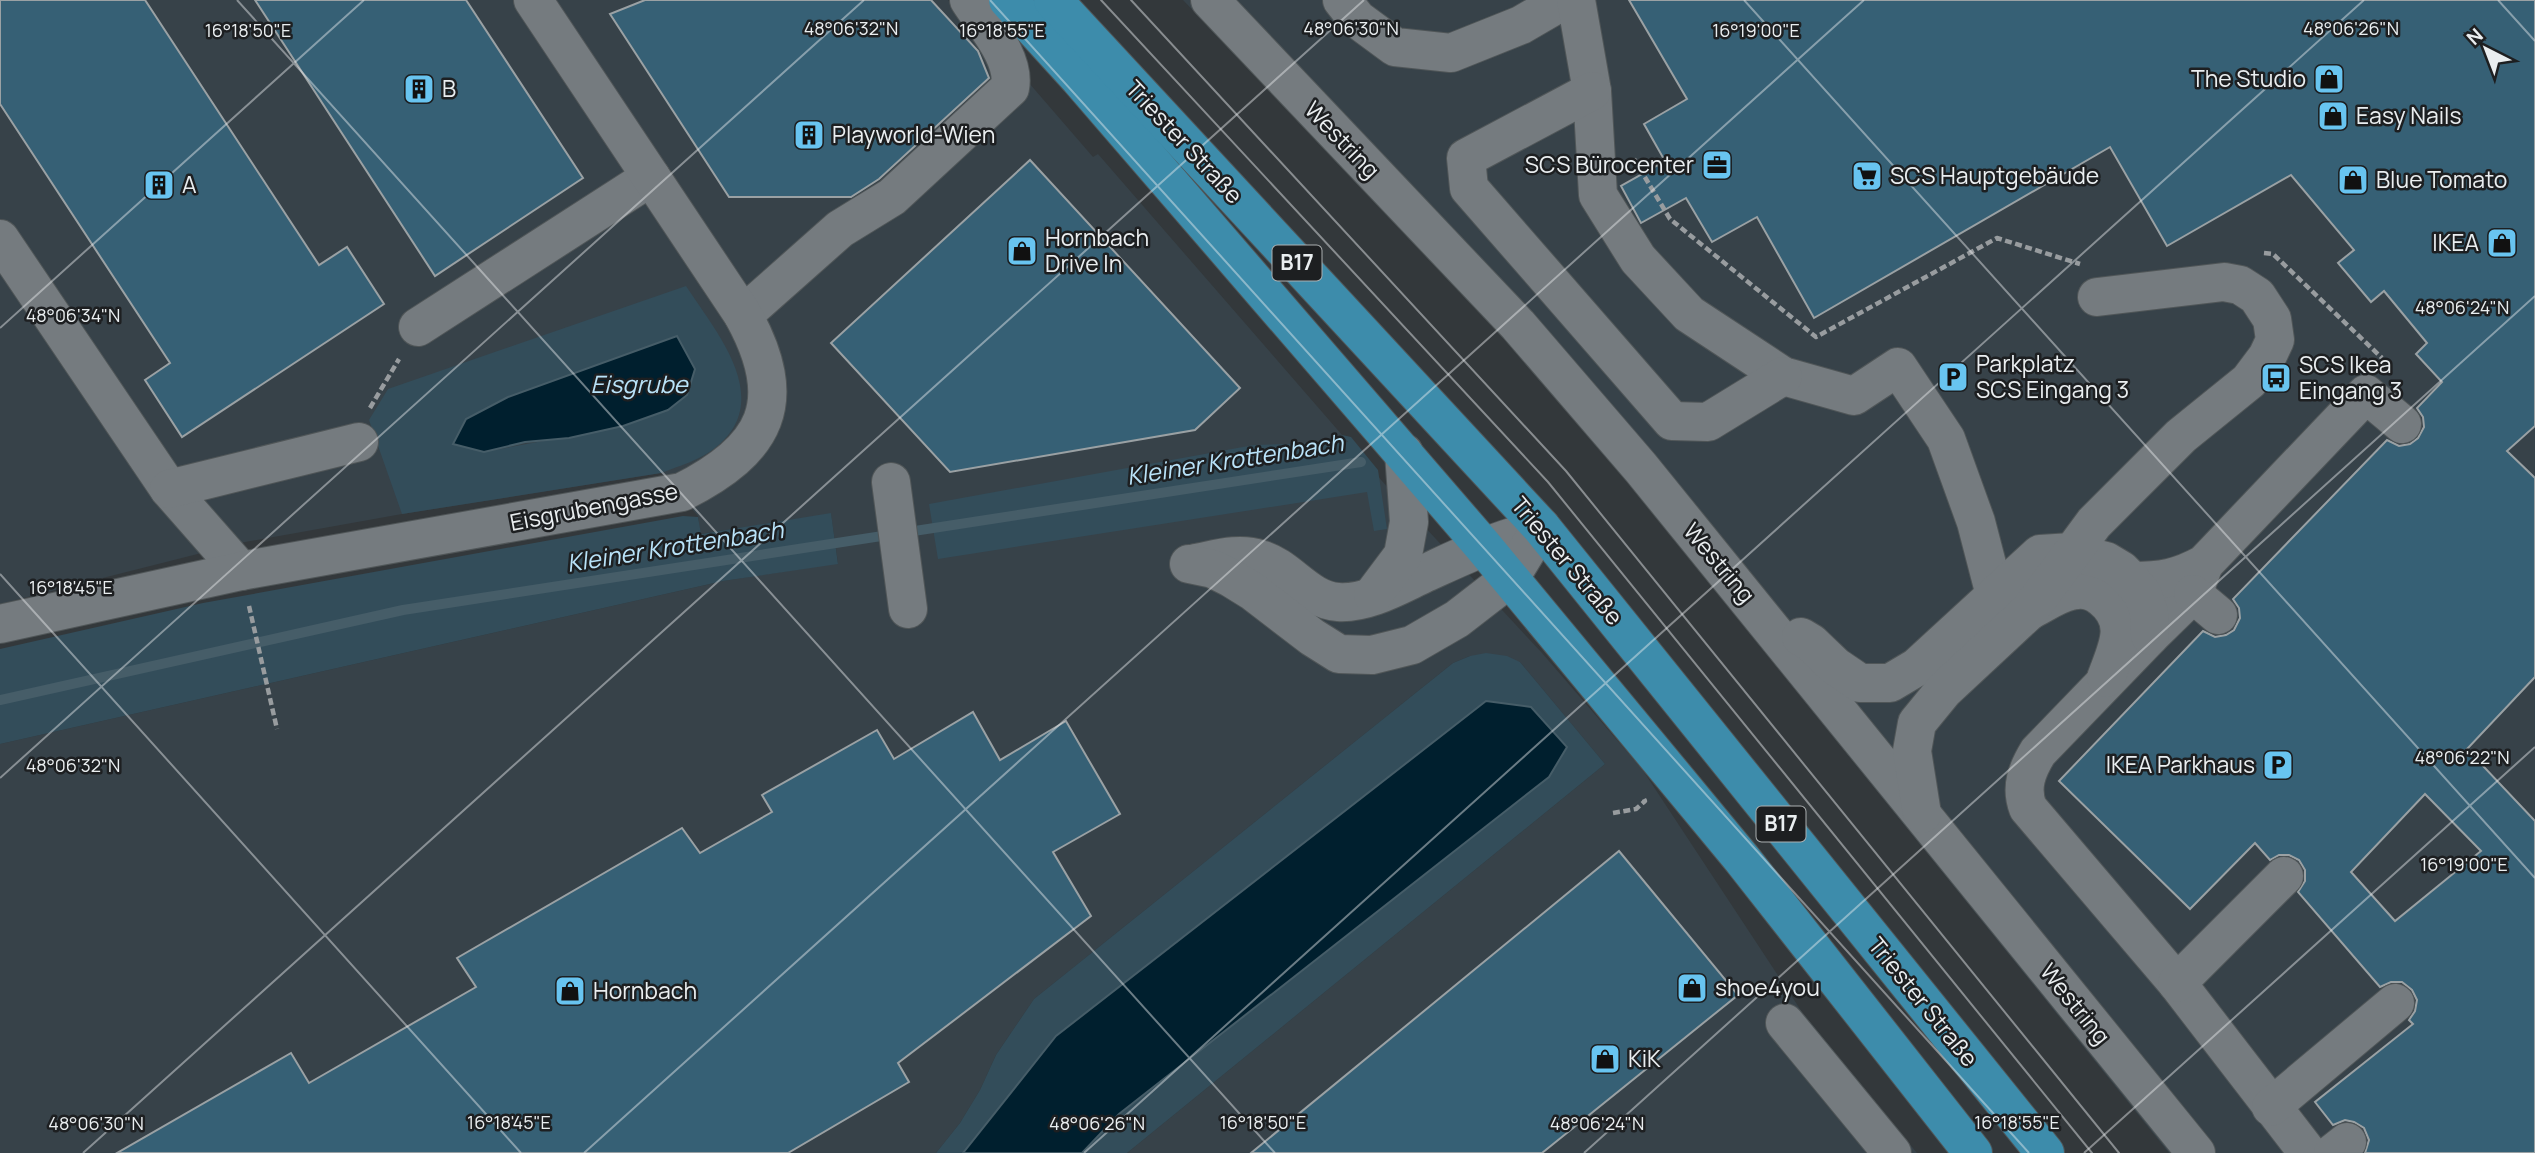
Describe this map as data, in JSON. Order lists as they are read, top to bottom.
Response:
{
  "streets": {
    "main road": ["Triester Straße", "B17"],
    "street": ["Westring", "Eisgrubengasse"]
  },
  "water": ["Eisgrube", "Kleiner Krottenbach"],
  "places": {
    "shop": [
      "The Studio",
      "Easy Nails",
      "Blue Tomato",
      "IKEA",
      "Hornbach Drive In",
      "shoe4you",
      "Hornbach",
      "KiK"
    ],
    "building": ["B", "Playworld-Wien", "A"],
    "office": ["SCS Bürocenter"],
    "supermarket": ["SCS Hauptgebäude"],
    "parking": ["Parkplatz SCS Eingang 3", "IKEA Parkhaus"],
    "bus stop": ["SCS Ikea Eingang 3"]
  },
  "north": "top left",
  "coordinates": [
    "48°06'32\"N",
    "48°06'26\"N",
    "48°06'30\"N",
    "16°19'00\"E",
    "16°18'50\"E",
    "16°18'55\"E",
    "48°06'24\"N",
    "48°06'34\"N",
    "16°18'45\"E",
    "48°06'22\"N"
  ]
}
